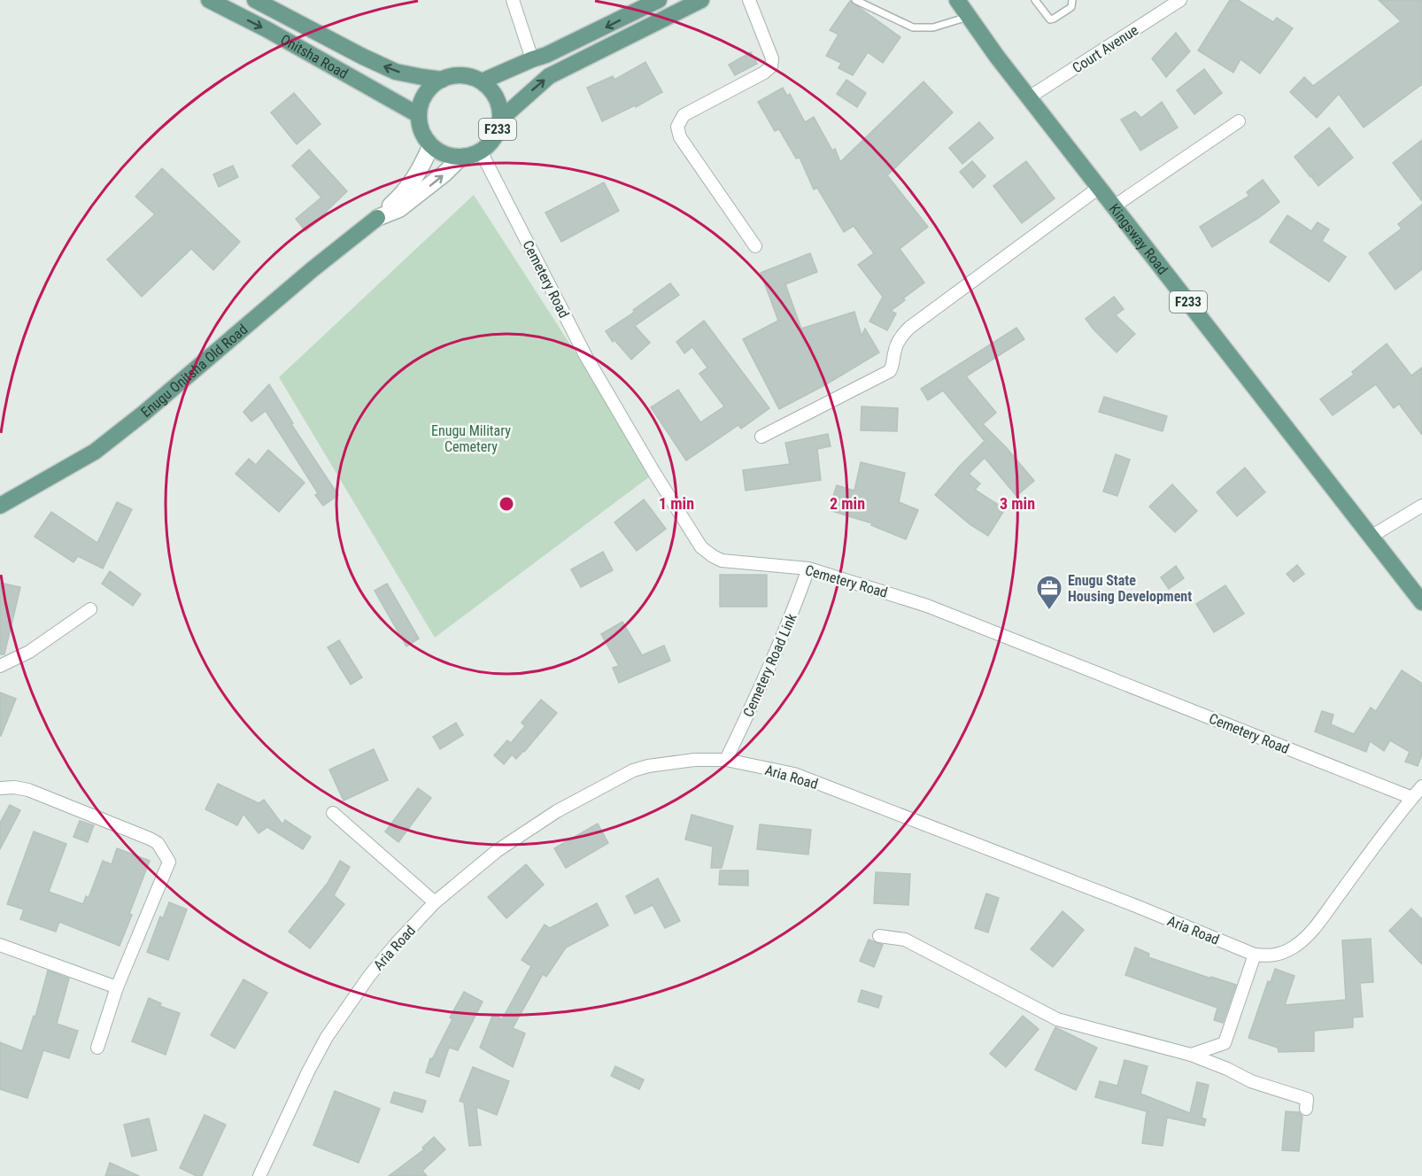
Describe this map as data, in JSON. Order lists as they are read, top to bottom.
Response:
{
  "streets": {
    "main road": [
      "Onitsha Road",
      "F233",
      "Kingsway Road",
      "Enugu Onitsha Old Road"
    ],
    "street": [
      "Court Avenue",
      "Cemetery Road",
      "Cemetery Road Link",
      "Aria Road"
    ]
  },
  "crossings": [
    ["Court Avenue", "Kingsway Road"],
    ["Onitsha Road", "F233"],
    ["Onitsha Road", "Cemetery Road"],
    ["F233", "Cemetery Road"],
    ["Cemetery Road", "Cemetery Road Link"],
    ["Cemetery Road", "Aria Road"],
    ["Cemetery Road Link", "Aria Road"]
  ],
  "parks": ["Enugu Military Cemetery"],
  "places": {
    "office": ["Enugu State Housing Development"]
  },
  "rings": ["1 min", "2 min", "3 min"]
}
